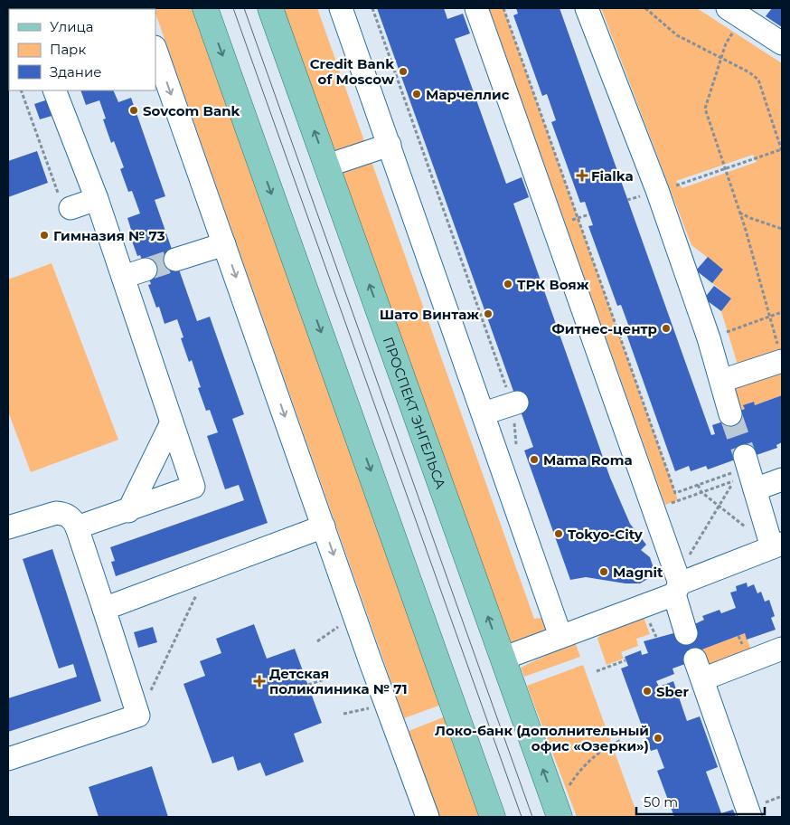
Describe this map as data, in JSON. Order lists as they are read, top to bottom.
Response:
{
  "streets": {
    "main road": ["ПРОСПЕКТ ЭНГЕЛЬСА"]
  },
  "places": {
    "other": [
      "Credit Bank of Moscow",
      "Марчеллис",
      "Sovcom Bank",
      "Гимназия № 73",
      "ТРК Вояж",
      "Шато Винтаж",
      "Фитнес-центр",
      "Mama Roma",
      "Tokyo-City",
      "Magnit",
      "Sber",
      "Локо-банк (дополнительный офис «Озерки»)"
    ],
    "health": ["Fialka", "Детская поликлиника № 71"]
  },
  "legend": ["Улица", "Парк", "Здание"],
  "scale_bar": "50 m"
}
